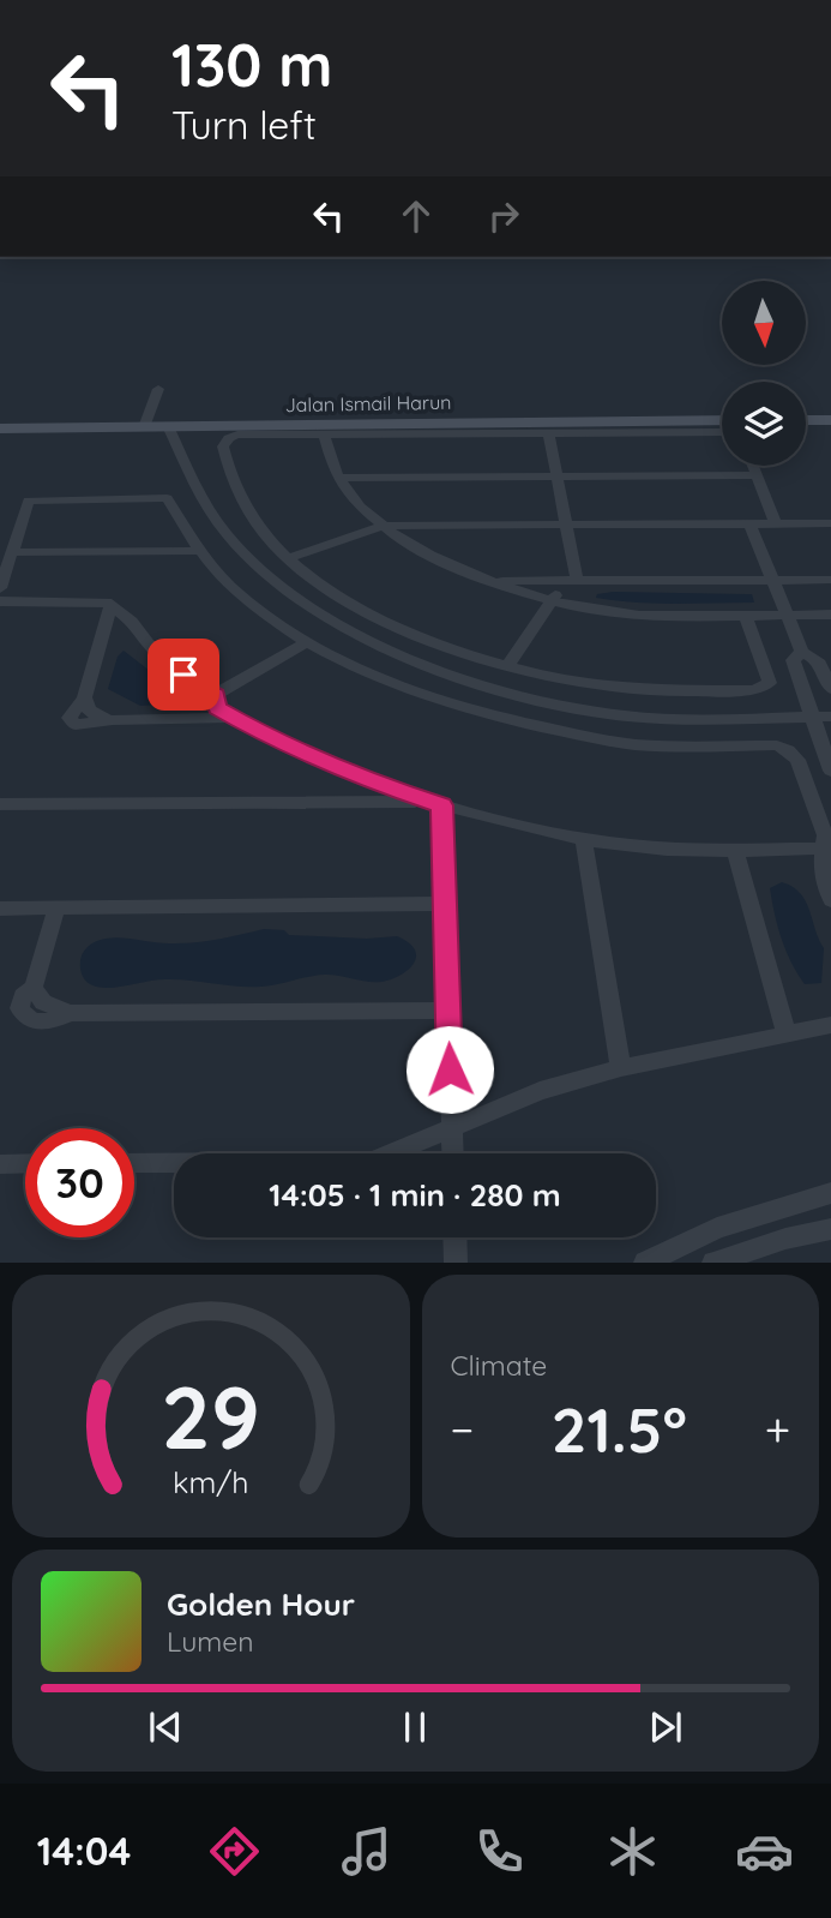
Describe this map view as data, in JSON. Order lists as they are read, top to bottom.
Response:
{
  "streets": {
    "street": ["Jalan Ismail Harun"]
  },
  "north": "bottom",
  "page": {
    "turn": ["130 m", "Turn left"],
    "limit": "30",
    "trip": "14:05 · 1 min · 280 m",
    "tile": "Climate",
    "heat": ["−", "21.5°", "+"],
    "song": ["Golden Hour", "Lumen"],
    "tabs": "14:04",
    "gauge": ["29", "km/h"]
  }
}
